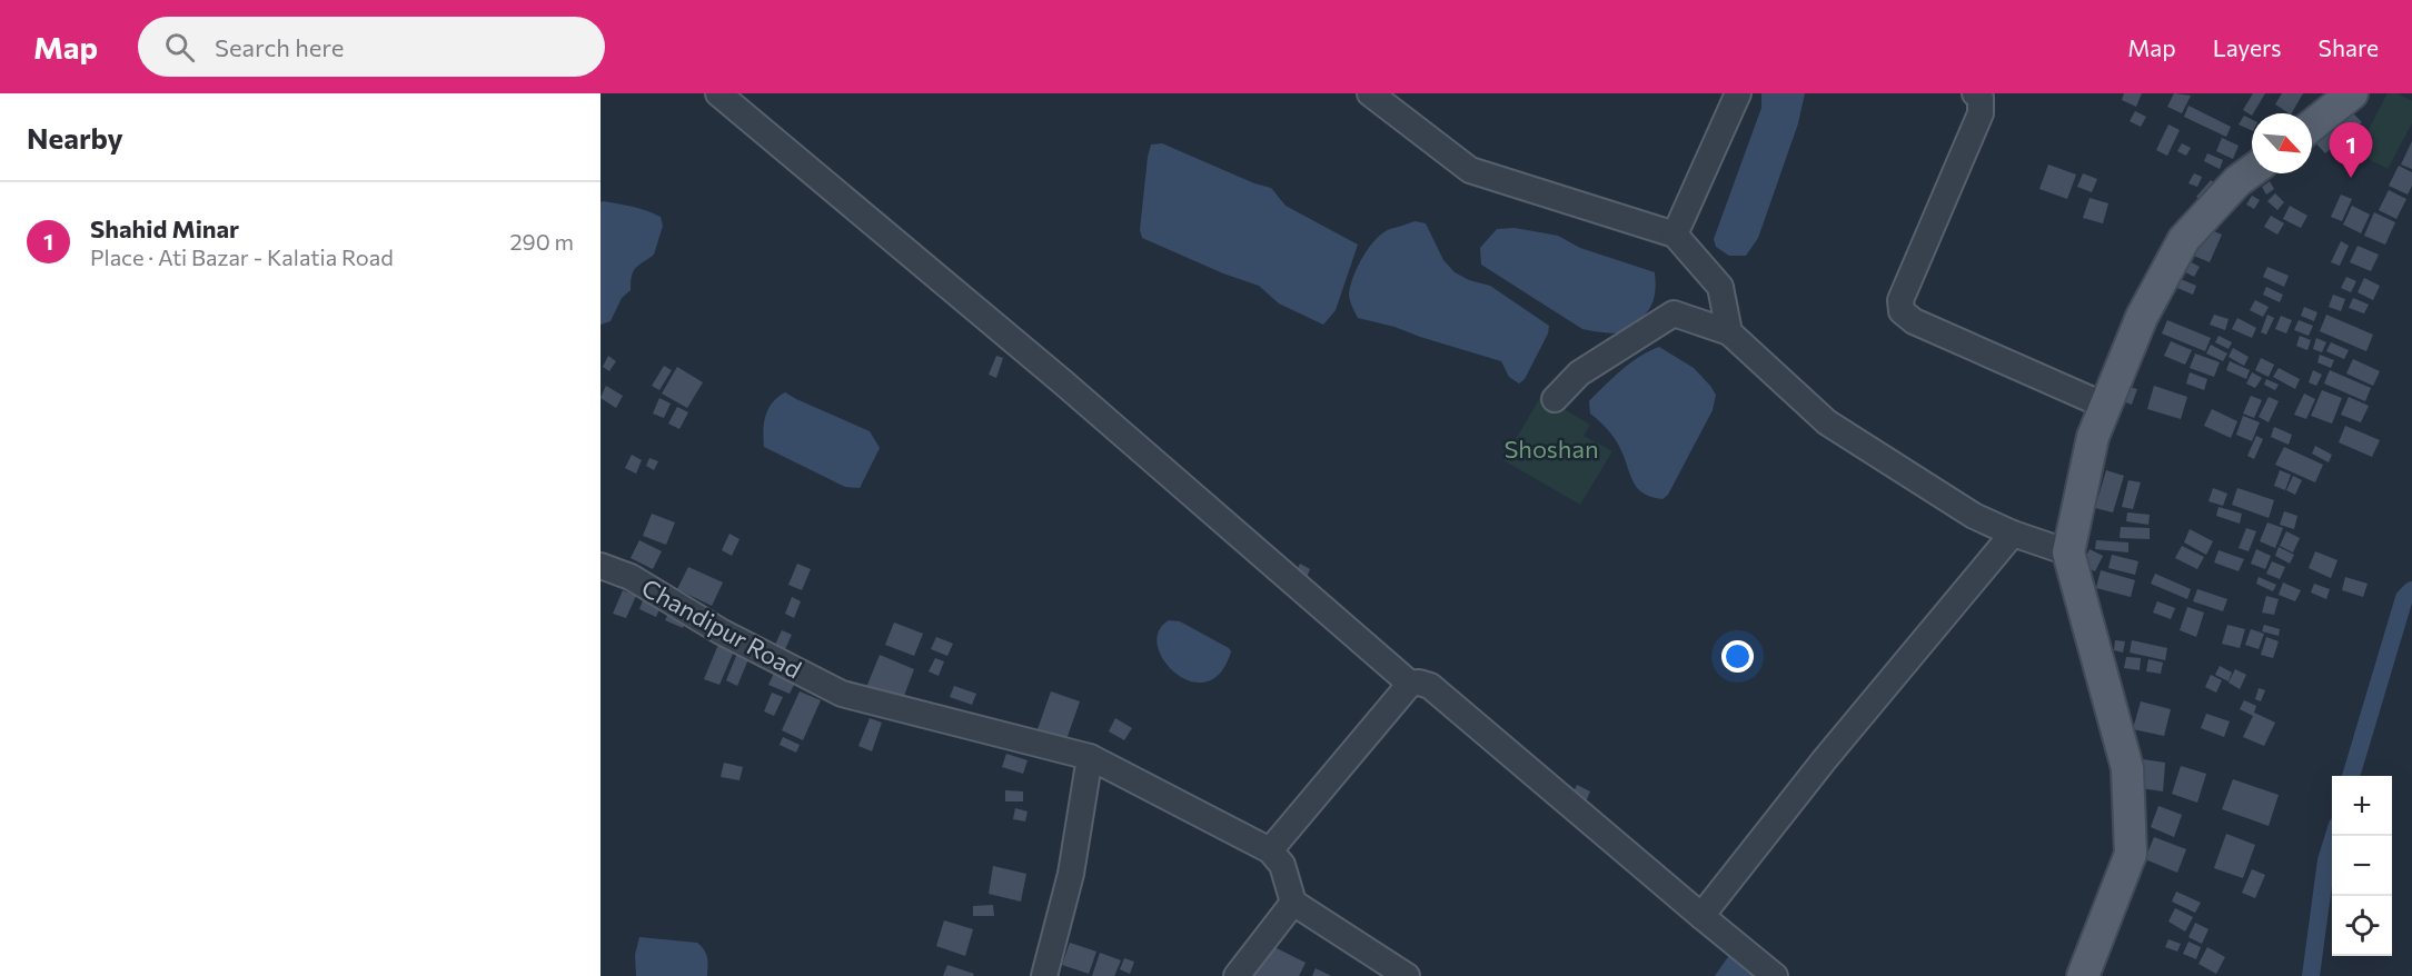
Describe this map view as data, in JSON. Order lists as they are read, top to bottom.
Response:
{
  "streets": {
    "street": ["Chandipur Road"]
  },
  "parks": ["Shoshan"],
  "north": "bottom right",
  "page": {
    "header": "Map",
    "search": "Search here",
    "nav": ["Map", "Layers", "Share"],
    "heading": "Nearby",
    "pins": "1",
    "list": [
      {
        "mark": "1",
        "name": "Shahid Minar",
        "note": "Place · Ati Bazar - Kalatia Road",
        "value": "290 m"
      }
    ],
    "map_buttons": ["+", "−"]
  }
}
